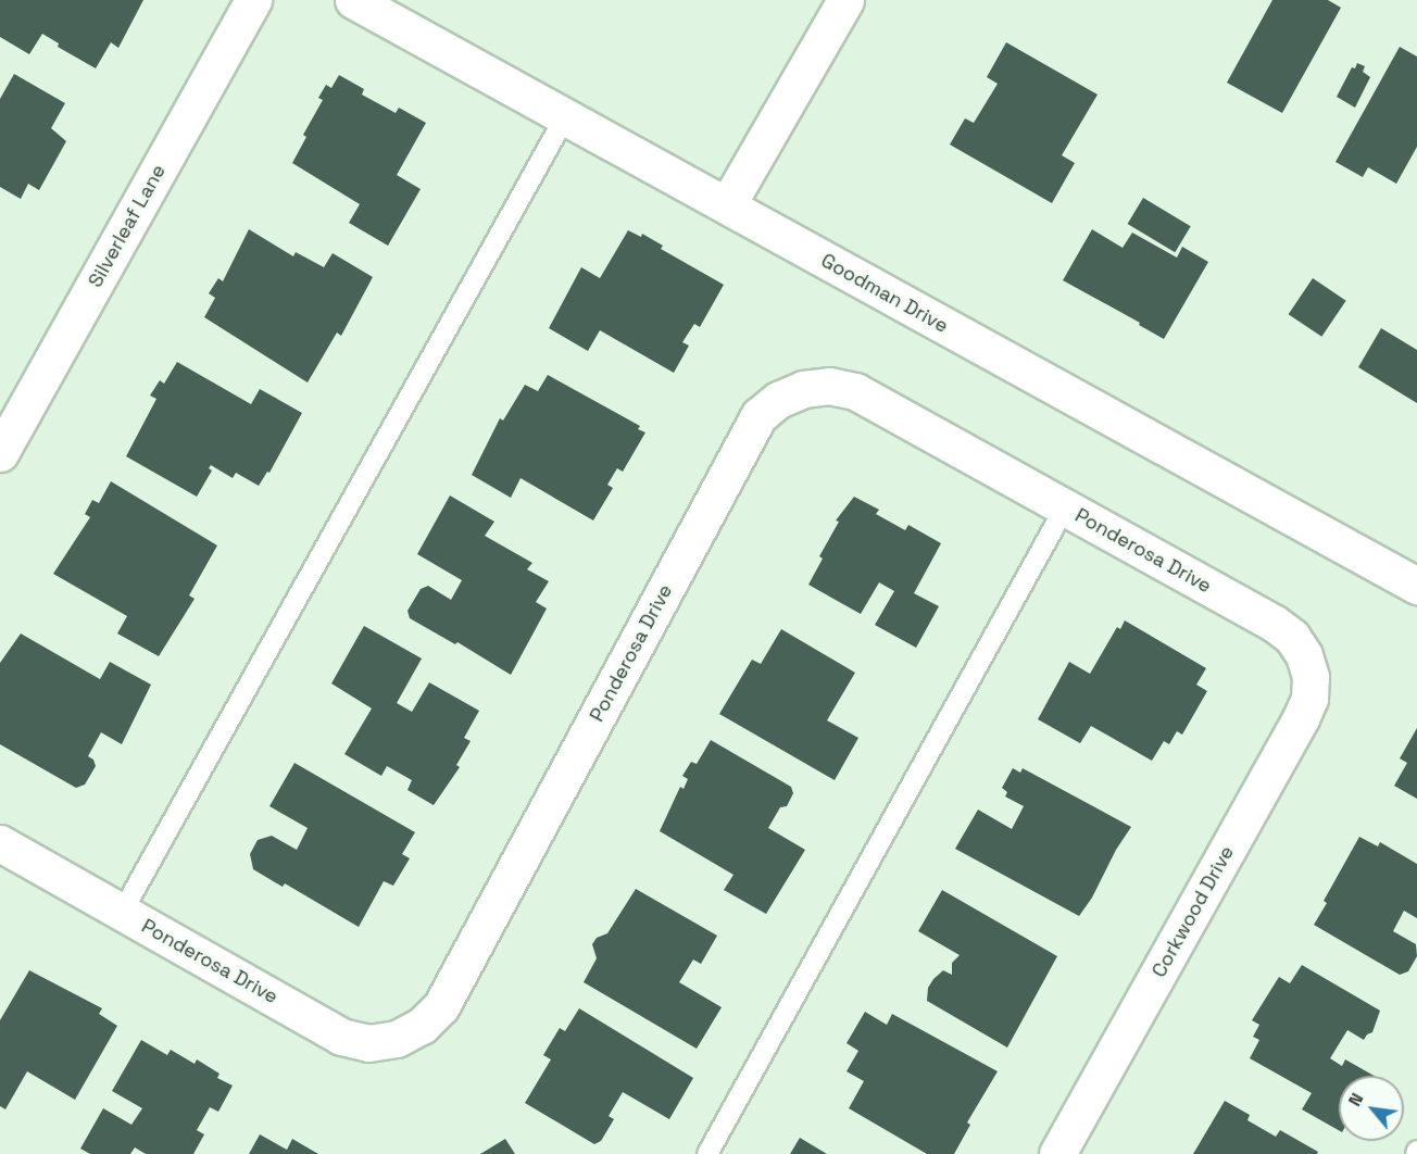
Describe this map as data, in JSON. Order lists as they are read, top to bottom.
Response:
{
  "streets": {
    "street": [
      "Silverleaf Lane",
      "Goodman Drive",
      "Ponderosa Drive",
      "Corkwood Drive"
    ]
  },
  "crossings": [
    ["Ponderosa Drive", "Corkwood Drive"]
  ],
  "north": "top left"
}
